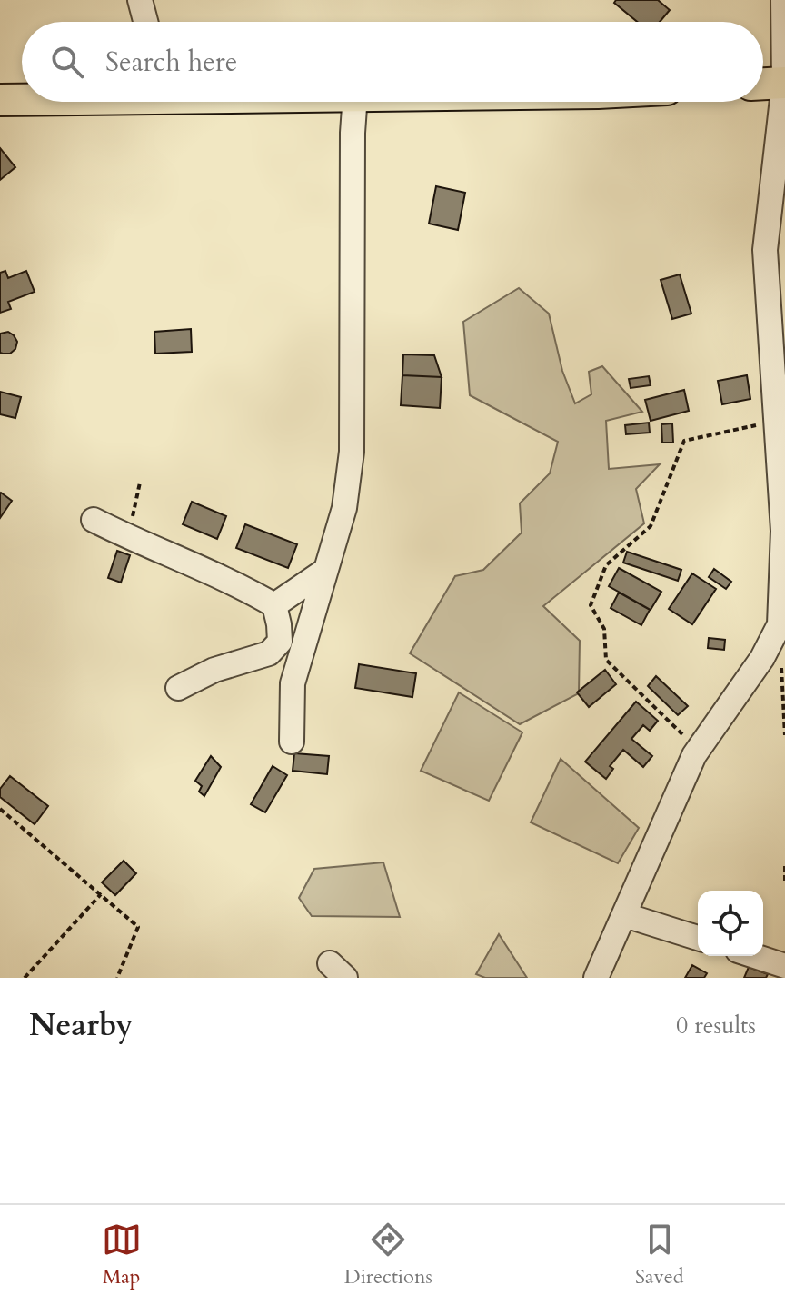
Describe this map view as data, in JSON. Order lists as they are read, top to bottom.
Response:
{
  "page": {
    "search": "Search here",
    "heading": ["Nearby", "0 results"],
    "nav": ["Map", "Directions", "Saved"]
  }
}
